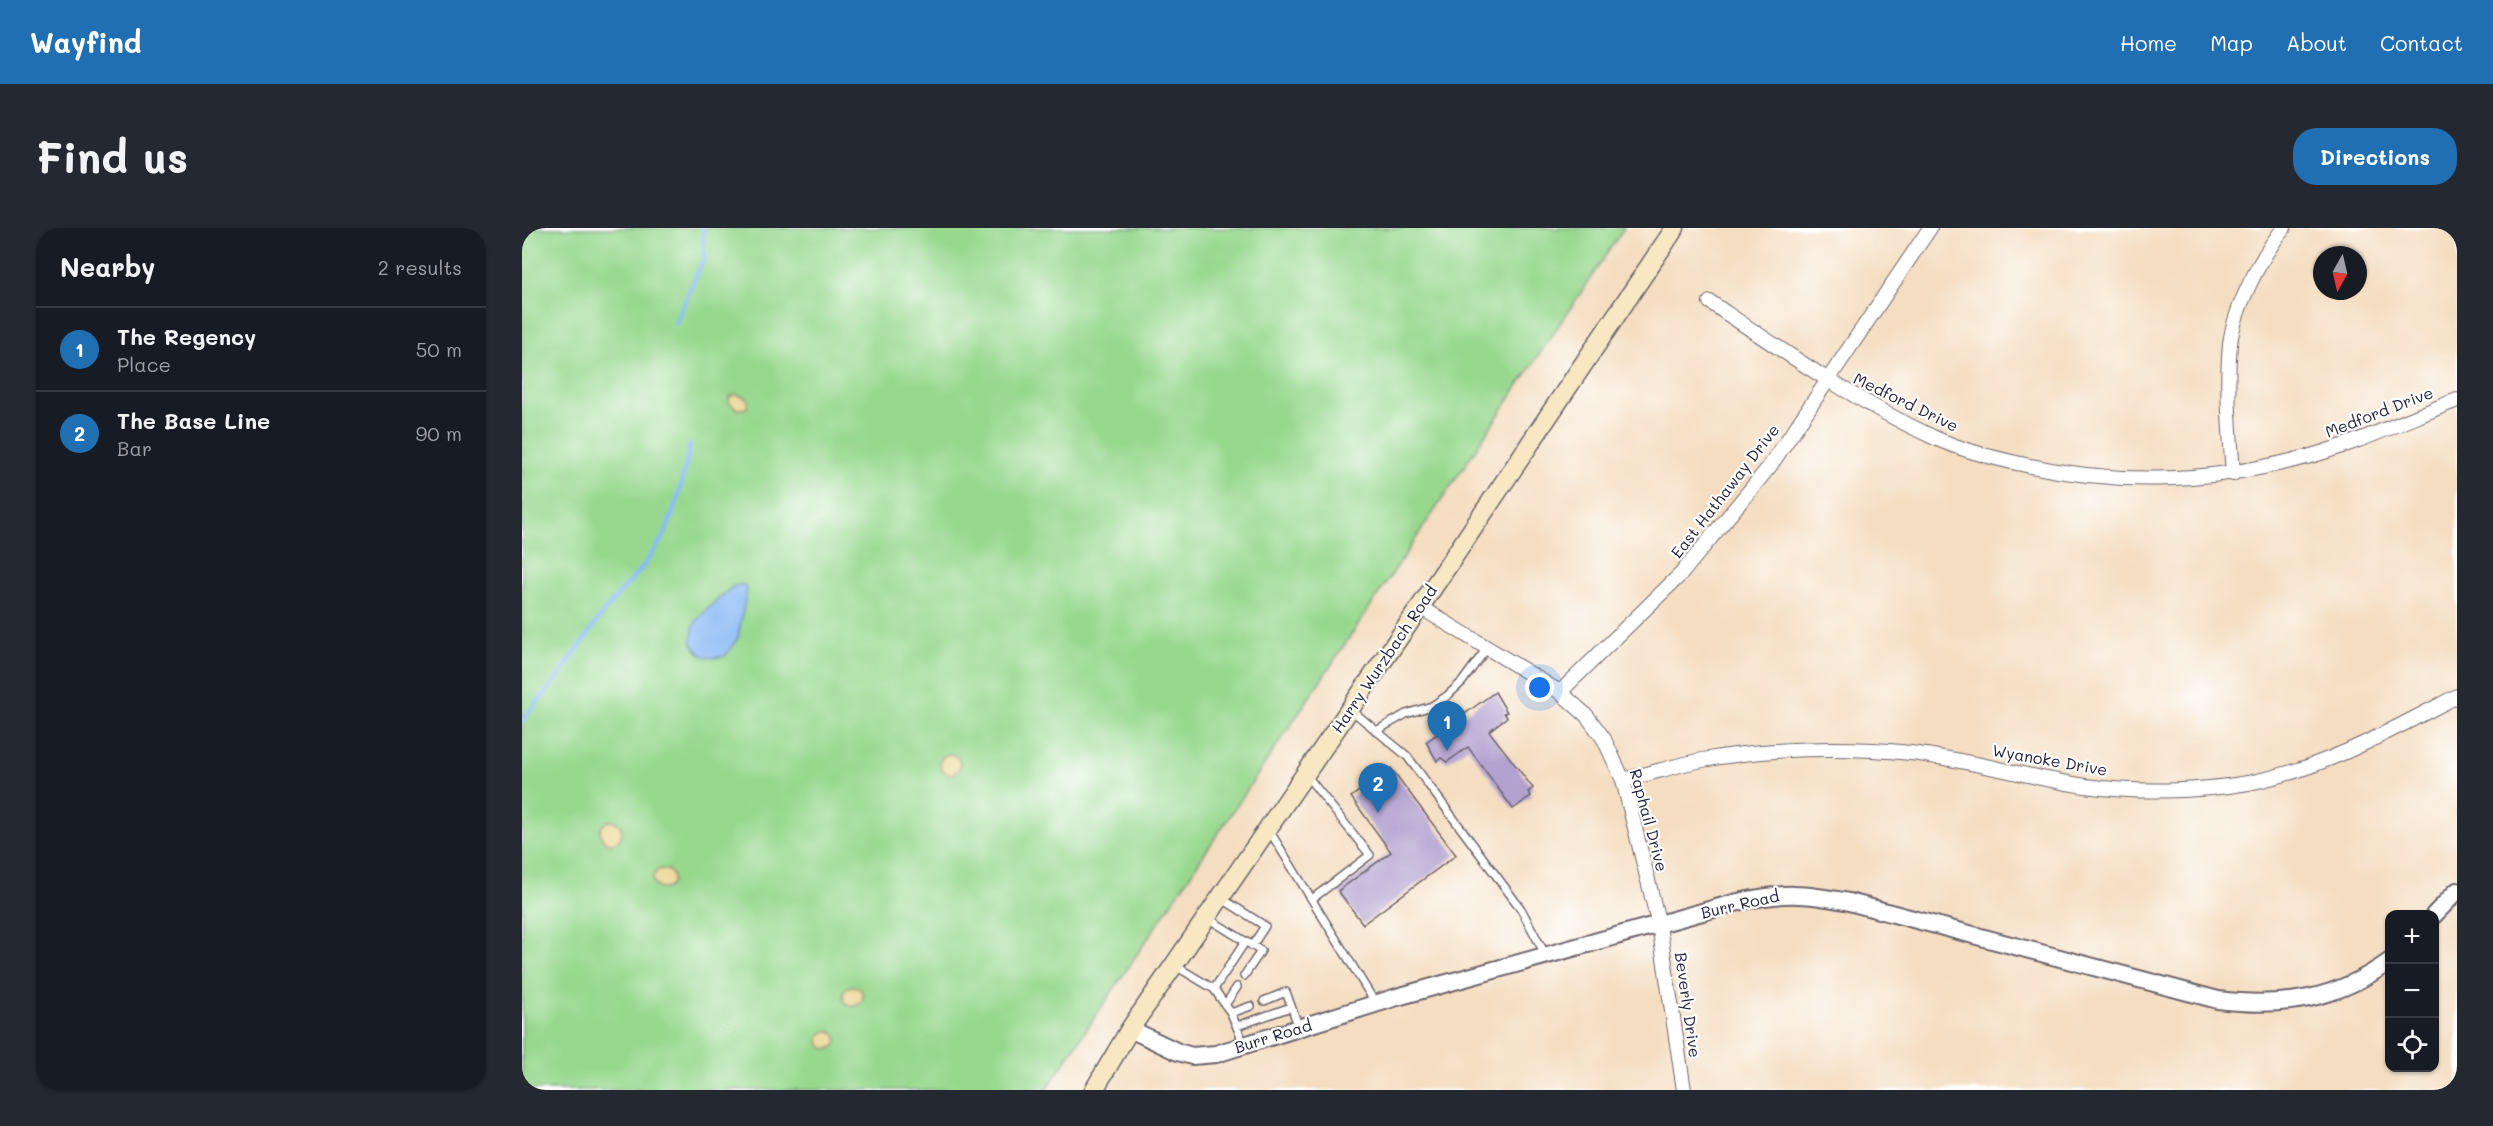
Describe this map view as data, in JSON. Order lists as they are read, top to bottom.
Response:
{
  "streets": {
    "main road": ["Harry Wurzbach Road"],
    "street": [
      "Medford Drive",
      "East Hathaway Drive",
      "Wyanoke Drive",
      "Raphail Drive",
      "Burr Road",
      "Beverly Drive"
    ]
  },
  "crossings": [
    ["Medford Drive", "East Hathaway Drive"],
    ["East Hathaway Drive", "Raphail Drive"],
    ["Harry Wurzbach Road", "Raphail Drive"],
    ["Harry Wurzbach Road", "Burr Road"],
    ["Wyanoke Drive", "Raphail Drive"],
    ["Raphail Drive", "Burr Road"],
    ["Raphail Drive", "Beverly Drive"],
    ["Burr Road", "Beverly Drive"]
  ],
  "north": "bottom",
  "page": {
    "header": "Wayfind",
    "nav": [
      "Home",
      "Map",
      "About",
      "Contact"
    ],
    "buttons": "Directions",
    "title": "Find us",
    "heading": ["Nearby", "2 results"],
    "list": [
      {
        "mark": "1",
        "name": "The Regency",
        "note": "Place",
        "value": "50 m"
      },
      {
        "mark": "2",
        "name": "The Base Line",
        "note": "Bar",
        "value": "90 m"
      }
    ],
    "pins": ["1", "2"],
    "map_buttons": ["+", "−"]
  }
}
